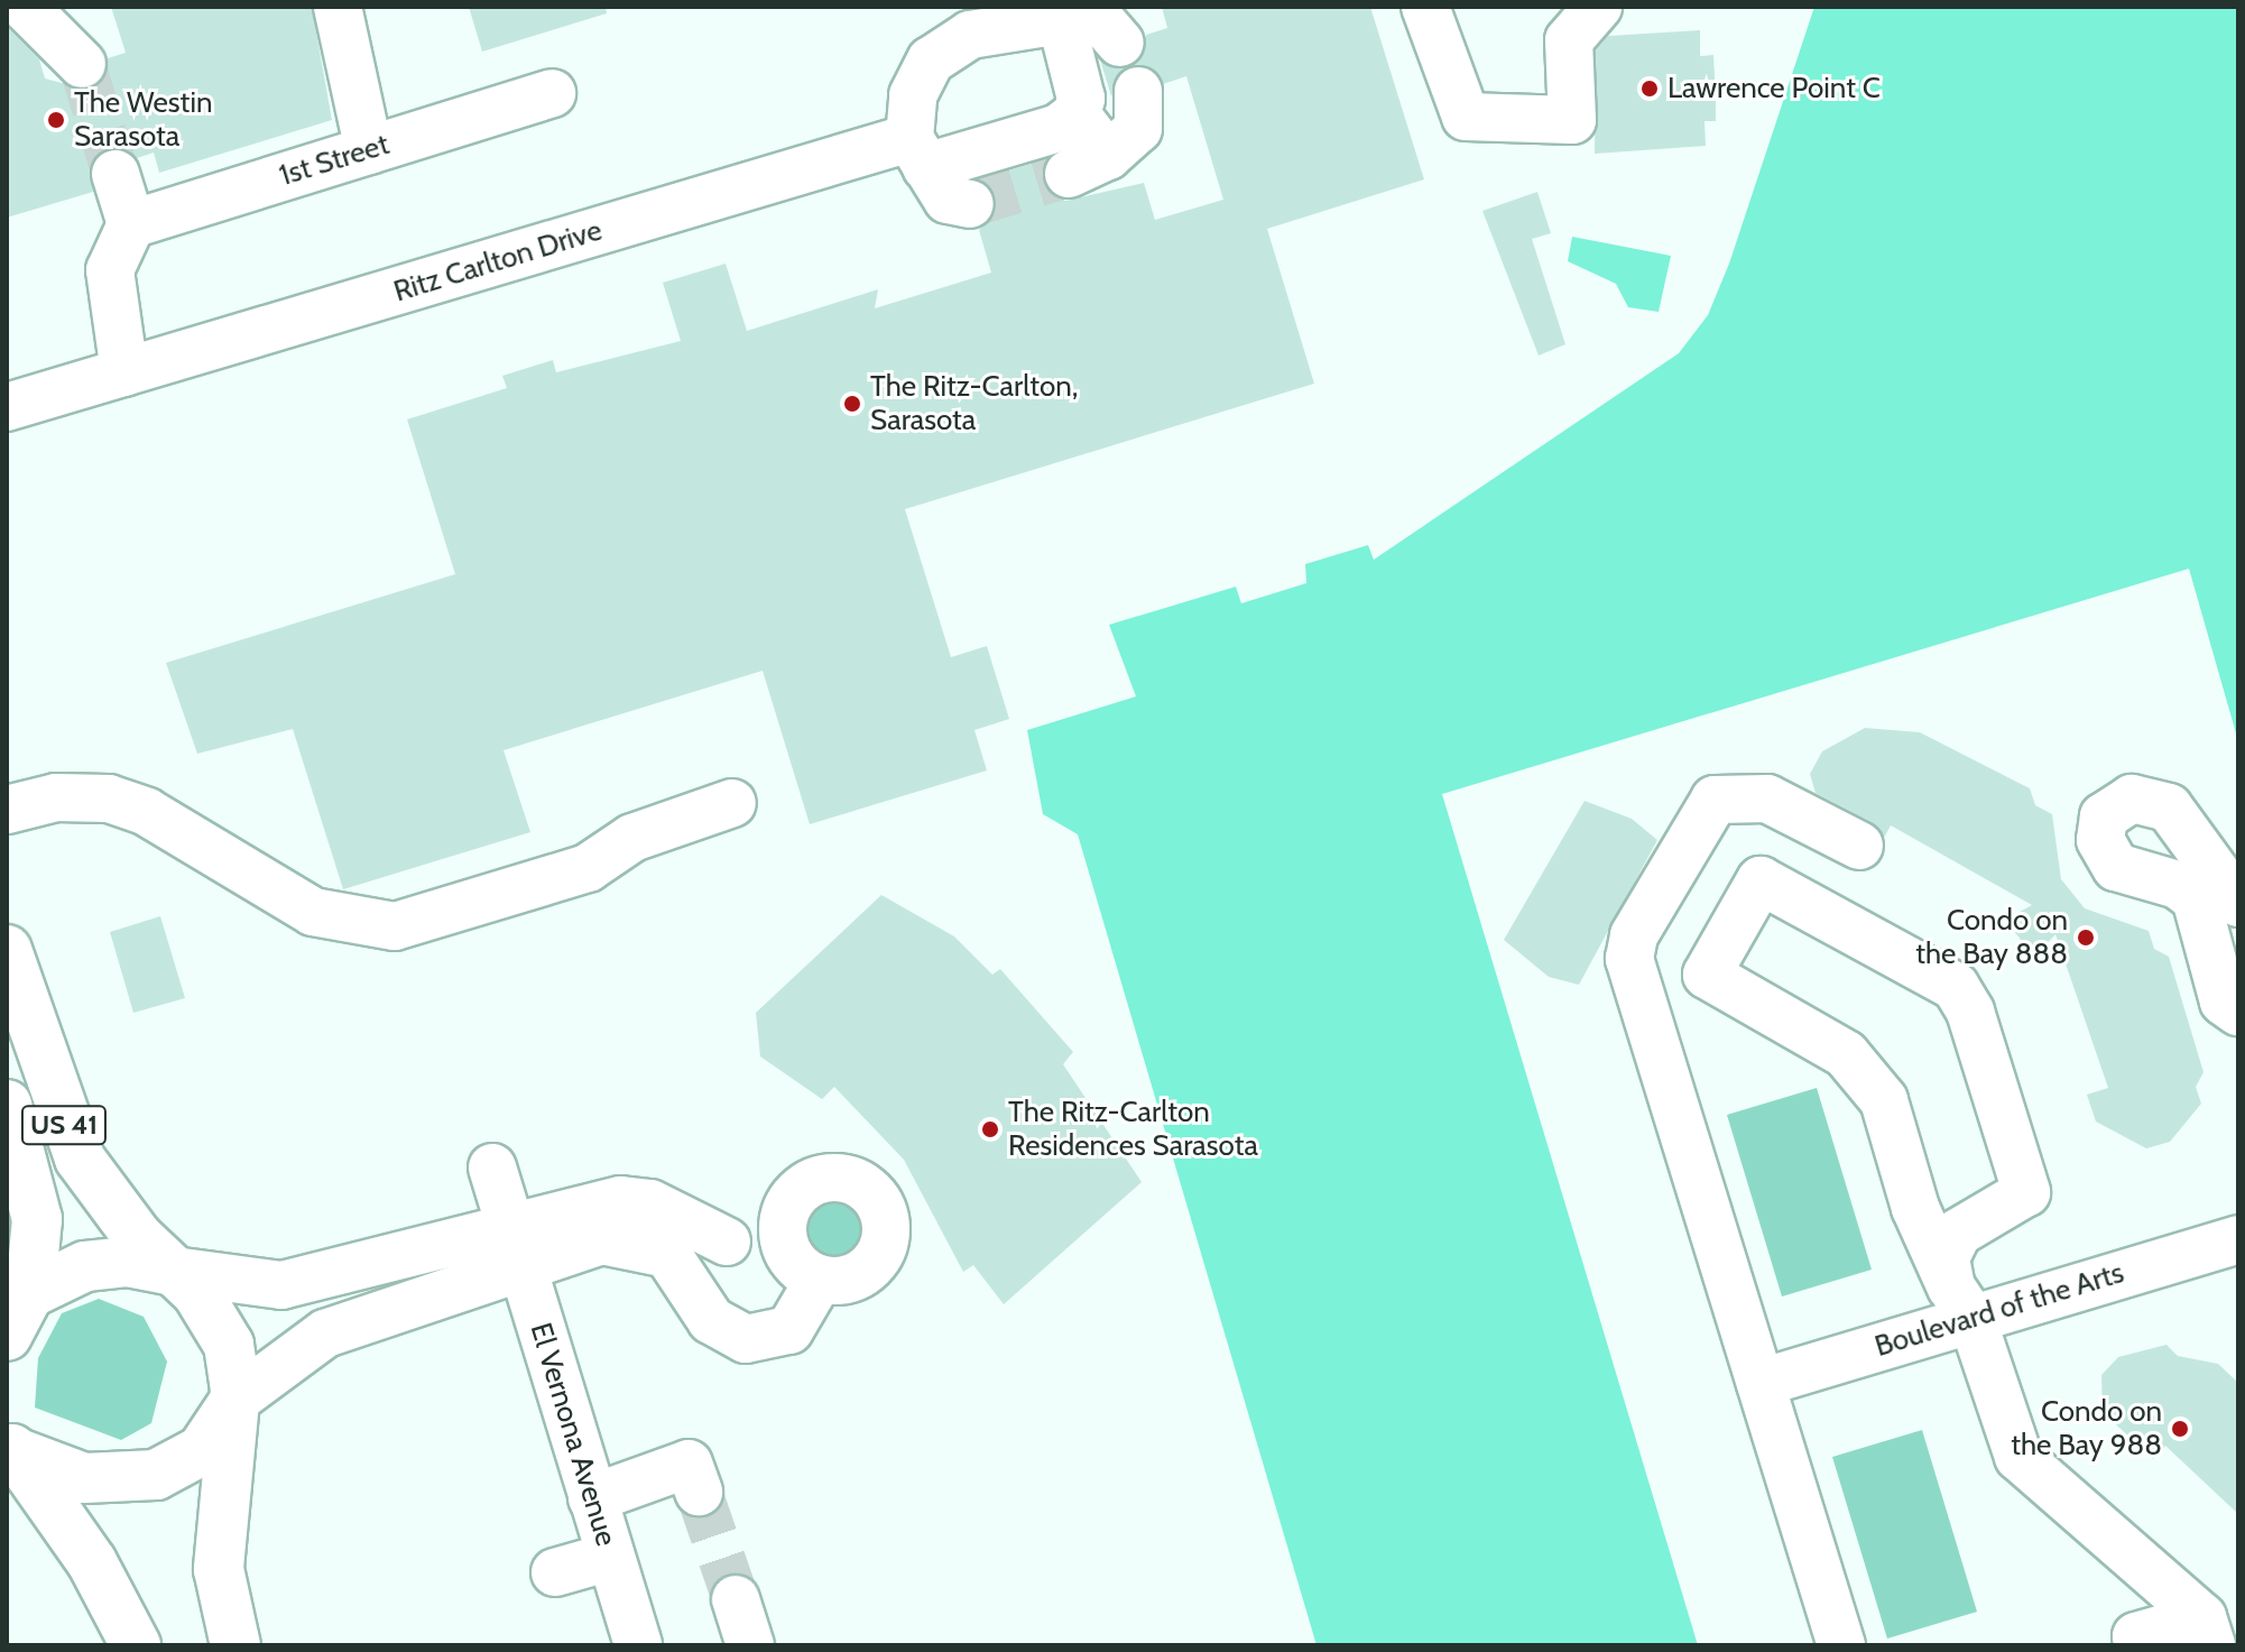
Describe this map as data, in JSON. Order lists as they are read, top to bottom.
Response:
{
  "streets": {
    "main road": ["US 41"],
    "street": [
      "1st Street",
      "Ritz Carlton Drive",
      "Boulevard of the Arts",
      "El Vernona Avenue"
    ]
  },
  "places": [
    "Lawrence Point C",
    "The Westin Sarasota",
    "The Ritz-Carlton, Sarasota",
    "Condo on the Bay 888",
    "The Ritz-Carlton Residences Sarasota",
    "Condo on the Bay 988"
  ]
}
